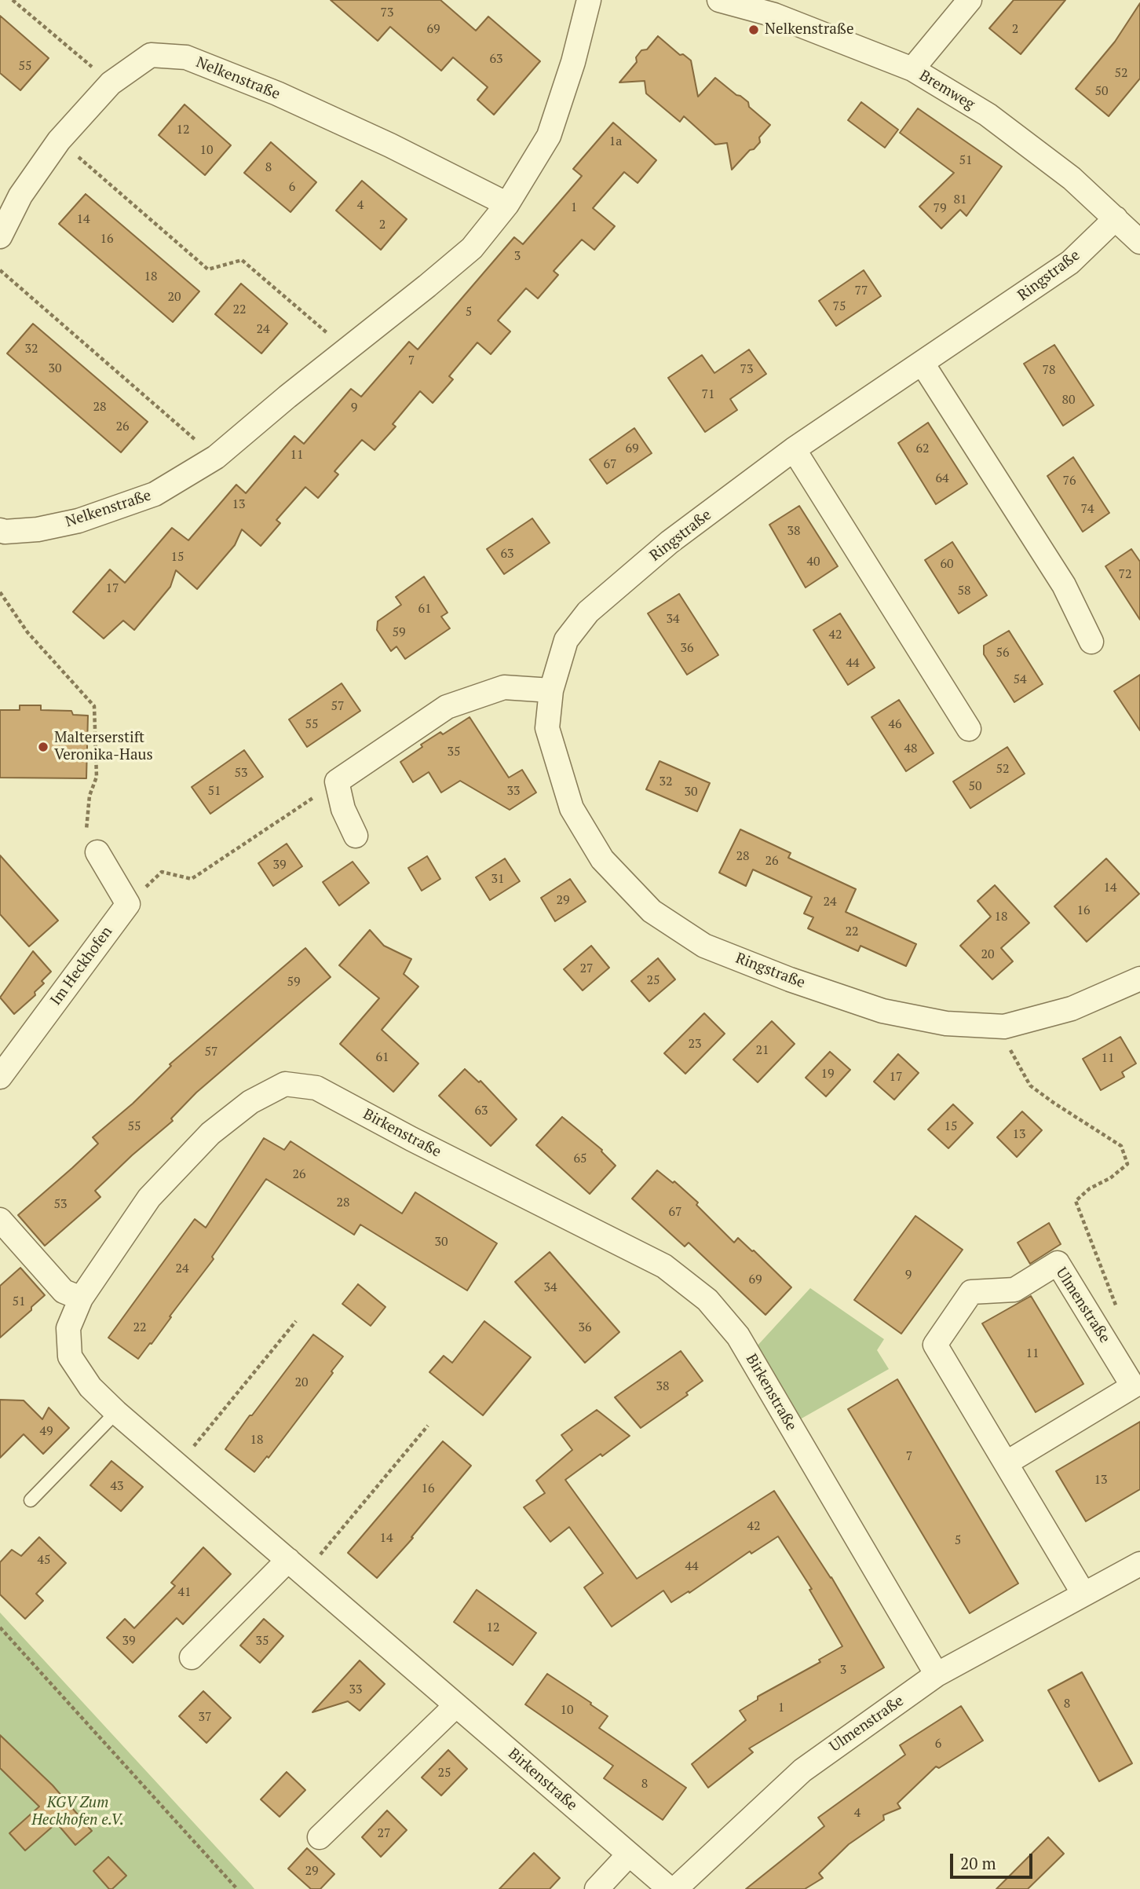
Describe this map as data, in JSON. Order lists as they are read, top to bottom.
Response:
{
  "streets": {
    "street": [
      "Nelkenstraße",
      "Bremweg",
      "Ringstraße",
      "Im Heckhofen",
      "Birkenstraße",
      "Ulmenstraße"
    ]
  },
  "crossings": [
    ["Bremweg", "Ringstraße"],
    ["Birkenstraße", "Ulmenstraße"]
  ],
  "parks": ["KGV Zum Heckhofen e.V."],
  "places": ["Nelkenstraße", "Malterserstift Veronika-Haus"],
  "house_numbers": [
    "73",
    "69",
    "2",
    "63",
    "55",
    "52",
    "50",
    "12",
    "1a",
    "10",
    "51",
    "8",
    "6",
    "81",
    "4",
    "1",
    "79",
    "14",
    "2",
    "16",
    "3",
    "18",
    "77",
    "20",
    "75",
    "22",
    "5",
    "24",
    "32",
    "7",
    "30",
    "73",
    "78",
    "71",
    "80",
    "28",
    "9",
    "26",
    "69",
    "62",
    "11",
    "67",
    "64",
    "76",
    "13",
    "74",
    "38",
    "63",
    "15",
    "40",
    "60",
    "72",
    "17",
    "58",
    "61",
    "34",
    "59",
    "42",
    "36",
    "56",
    "44",
    "54",
    "57",
    "55",
    "46",
    "48",
    "35",
    "52",
    "53",
    "32",
    "50",
    "51",
    "33",
    "30",
    "28",
    "26",
    "39",
    "31",
    "14",
    "29",
    "24",
    "16",
    "18",
    "22",
    "20",
    "27",
    "25",
    "59",
    "23",
    "21",
    "57",
    "61",
    "11",
    "19",
    "17",
    "63",
    "55",
    "15",
    "13",
    "65",
    "26",
    "28",
    "53",
    "67",
    "30",
    "24",
    "9",
    "69",
    "34",
    "51",
    "22",
    "36",
    "11",
    "20",
    "38",
    "49",
    "18",
    "7",
    "13",
    "43",
    "16",
    "42",
    "14",
    "5",
    "45",
    "44",
    "41",
    "12",
    "39",
    "35",
    "3",
    "33",
    "8",
    "1",
    "10",
    "37",
    "6",
    "25",
    "8",
    "4",
    "27",
    "29"
  ],
  "scale_bar": "20 m"
}
